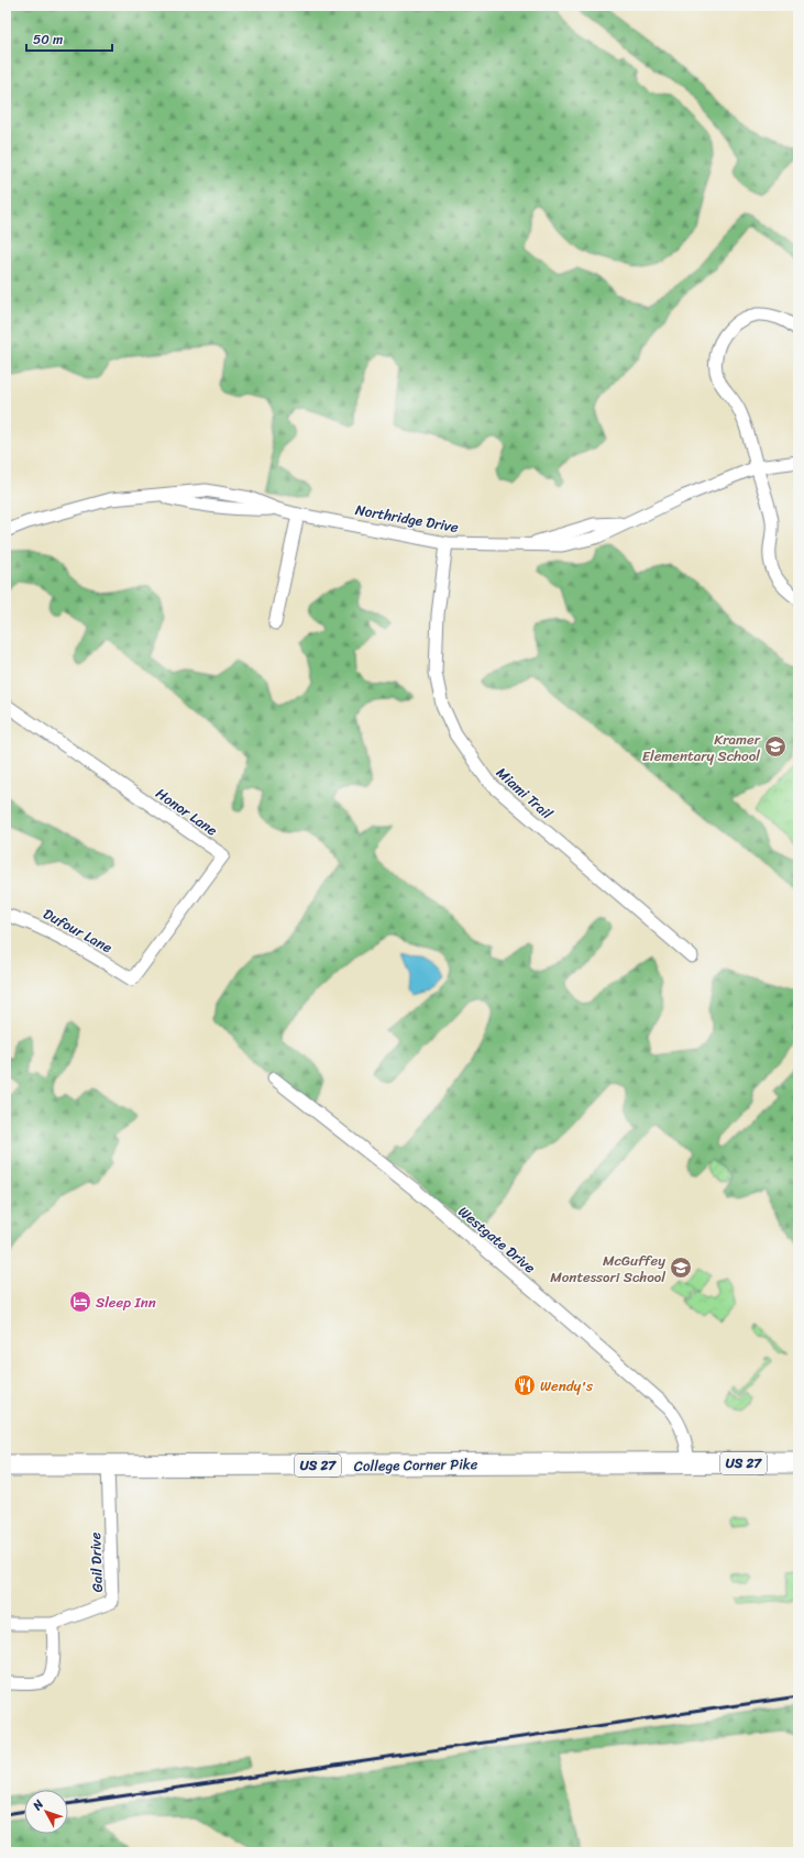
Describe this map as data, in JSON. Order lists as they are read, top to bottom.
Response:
{
  "streets": {
    "highway": ["US 27", "College Corner Pike"],
    "street": [
      "Northridge Drive",
      "Miami Trail",
      "Honor Lane",
      "Dufour Lane",
      "Westgate Drive",
      "Gail Drive"
    ]
  },
  "crossings": [
    ["Northridge Drive", "Miami Trail"],
    ["Honor Lane", "Dufour Lane"],
    ["Westgate Drive", "College Corner Pike"],
    ["College Corner Pike", "Gail Drive"]
  ],
  "places": {
    "school or university": ["Kramer Elementary School", "McGuffey Montessori School"],
    "hotel": ["Sleep Inn"],
    "restaurant": ["Wendy's"]
  },
  "scale_bar": "50 m",
  "north": "top left"
}
